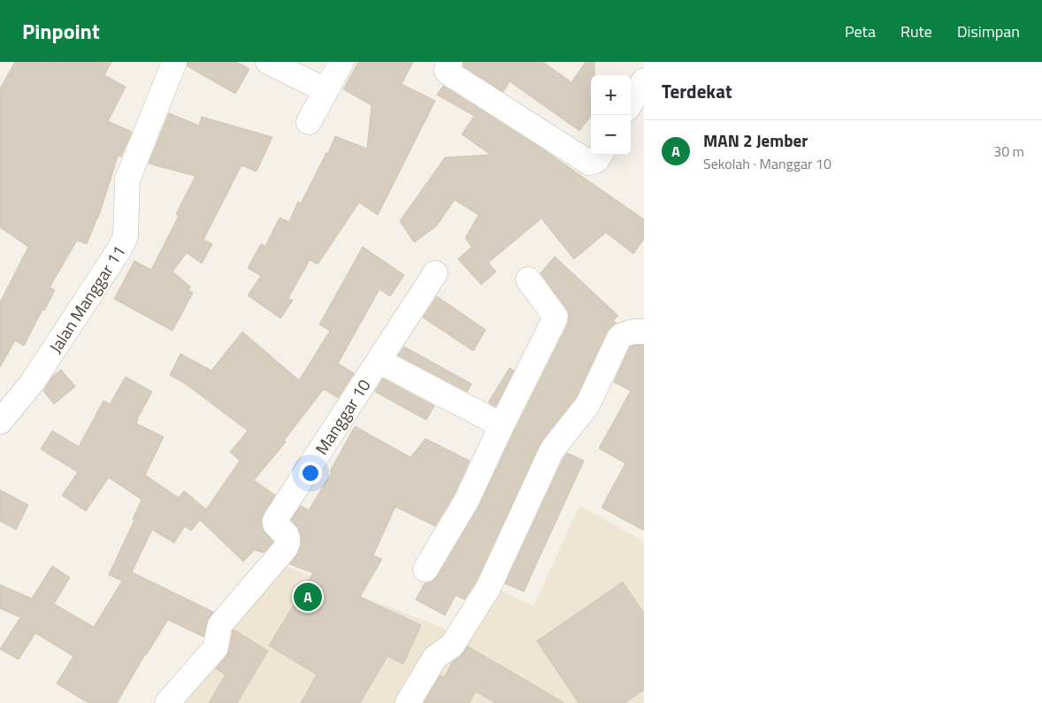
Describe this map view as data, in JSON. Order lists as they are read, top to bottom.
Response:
{
  "streets": {
    "street": ["Jalan Manggar 11", "Manggar 10"]
  },
  "page": {
    "header": "Pinpoint",
    "nav": ["Peta", "Rute", "Disimpan"],
    "heading": "Terdekat",
    "map_buttons": ["+", "−"],
    "list": [
      {
        "mark": "A",
        "name": "MAN 2 Jember",
        "note": "Sekolah · Manggar 10",
        "value": "30 m"
      }
    ],
    "pins": "A"
  }
}
